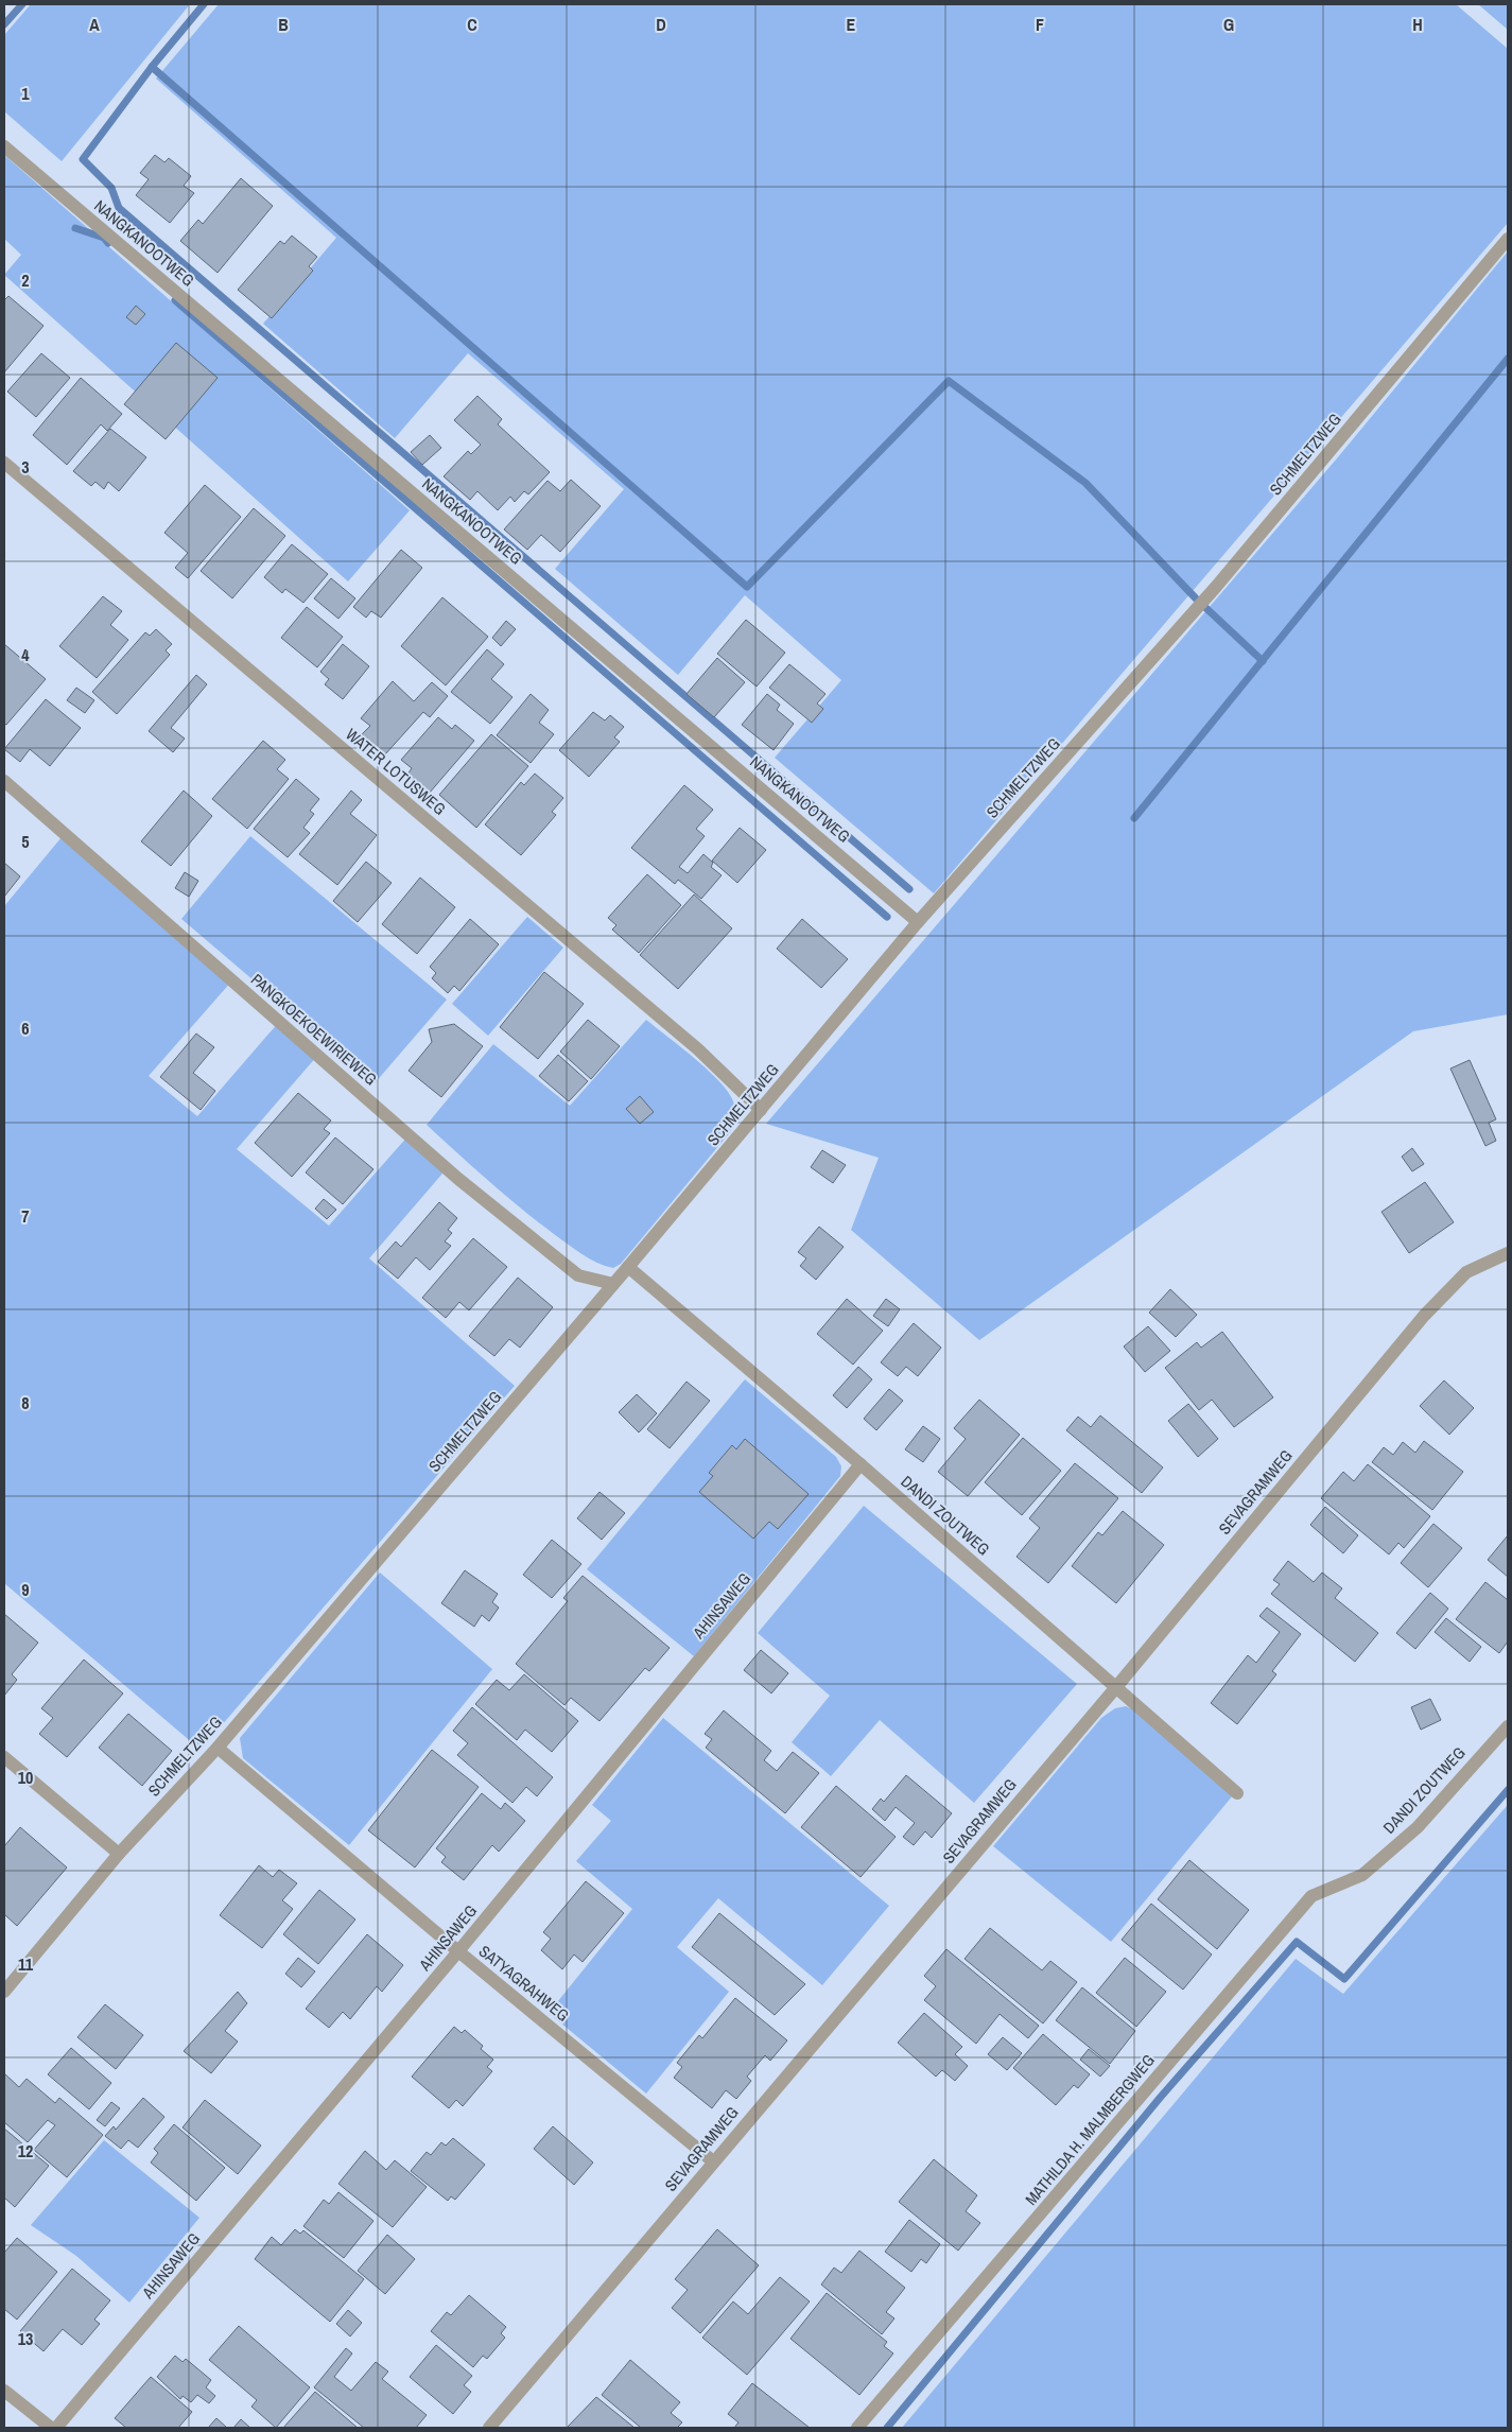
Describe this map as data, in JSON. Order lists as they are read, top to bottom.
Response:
{
  "streets": {
    "street": [
      "NANGKANOOTWEG",
      "SCHMELTZWEG",
      "WATER LOTUSWEG",
      "PANGKOEKOEWIRIEWEG",
      "SEVAGRAMWEG",
      "DANDI ZOUTWEG",
      "AHINSAWEG",
      "SATYAGRAHWEG",
      "MATHILDA H. MALMBERGWEG"
    ]
  },
  "crossings": [
    ["NANGKANOOTWEG", "SCHMELTZWEG"],
    ["SCHMELTZWEG", "WATER LOTUSWEG"],
    ["SCHMELTZWEG", "PANGKOEKOEWIRIEWEG"],
    ["SCHMELTZWEG", "DANDI ZOUTWEG"],
    ["SCHMELTZWEG", "SATYAGRAHWEG"],
    ["SEVAGRAMWEG", "DANDI ZOUTWEG"],
    ["SEVAGRAMWEG", "SATYAGRAHWEG"],
    ["DANDI ZOUTWEG", "AHINSAWEG"],
    ["DANDI ZOUTWEG", "MATHILDA H. MALMBERGWEG"],
    ["AHINSAWEG", "SATYAGRAHWEG"]
  ],
  "grid": {
    "columns": [
      "A",
      "B",
      "C",
      "D",
      "E",
      "F",
      "G",
      "H"
    ],
    "rows": [
      "1",
      "2",
      "3",
      "4",
      "5",
      "6",
      "7",
      "8",
      "9",
      "10",
      "11",
      "12",
      "13"
    ]
  }
}
